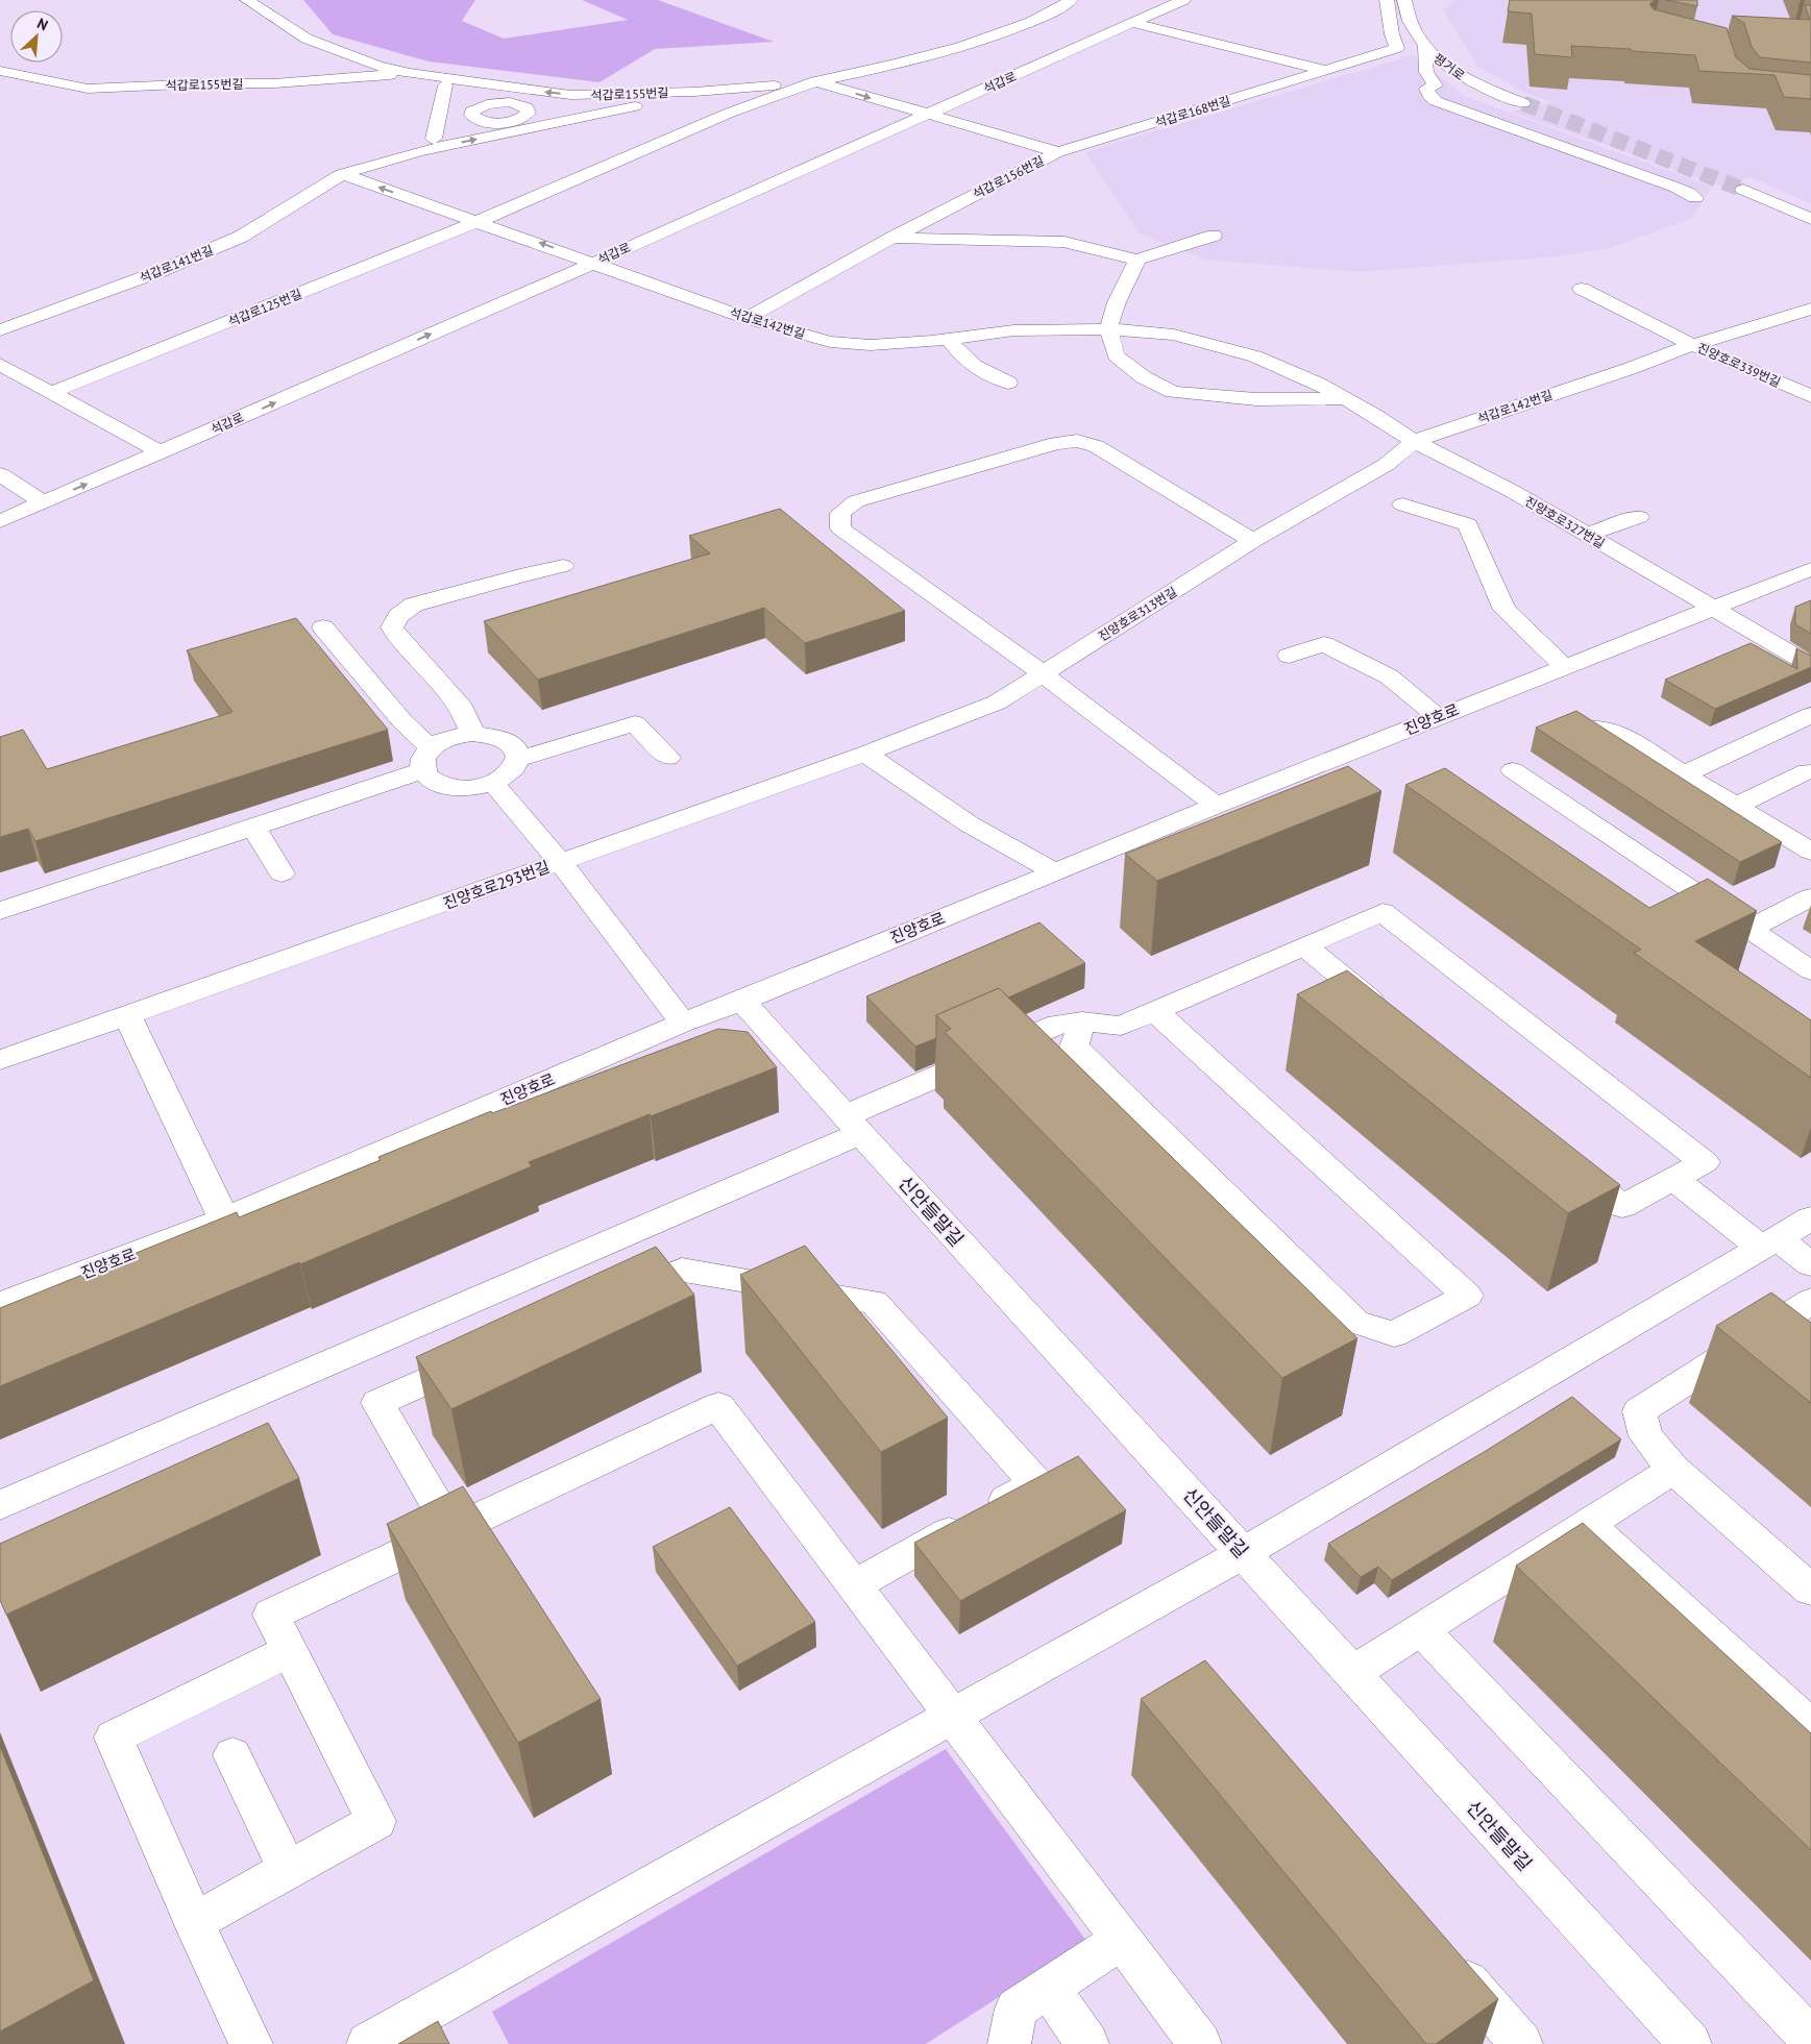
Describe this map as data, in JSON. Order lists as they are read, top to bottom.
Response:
{
  "streets": {
    "street": [
      "평거로",
      "석갑로",
      "석갑로155번길",
      "석갑로168번길",
      "석갑로156번길",
      "석갑로141번길",
      "석갑로125번길",
      "석갑로142번길",
      "진양호로339번길",
      "진양호로327번길",
      "진양호로313번길",
      "진양호로",
      "진양호로293번길",
      "신안들말길"
    ]
  },
  "crossings": [
    ["석갑로", "석갑로155번길"],
    ["석갑로", "석갑로156번길"],
    ["석갑로", "석갑로142번길"],
    ["석갑로155번길", "석갑로156번길"],
    ["석갑로155번길", "석갑로141번길"],
    ["석갑로155번길", "석갑로125번길"],
    ["석갑로168번길", "석갑로156번길"],
    ["석갑로156번길", "석갑로142번길"],
    ["석갑로142번길", "진양호로339번길"],
    ["석갑로142번길", "진양호로327번길"],
    ["석갑로142번길", "진양호로313번길"],
    ["진양호로327번길", "진양호로313번길"],
    ["진양호로327번길", "진양호로"],
    ["진양호로313번길", "진양호로293번길"],
    ["진양호로", "신안들말길"]
  ],
  "one_way": ["석갑로"],
  "north": "top right"
}
